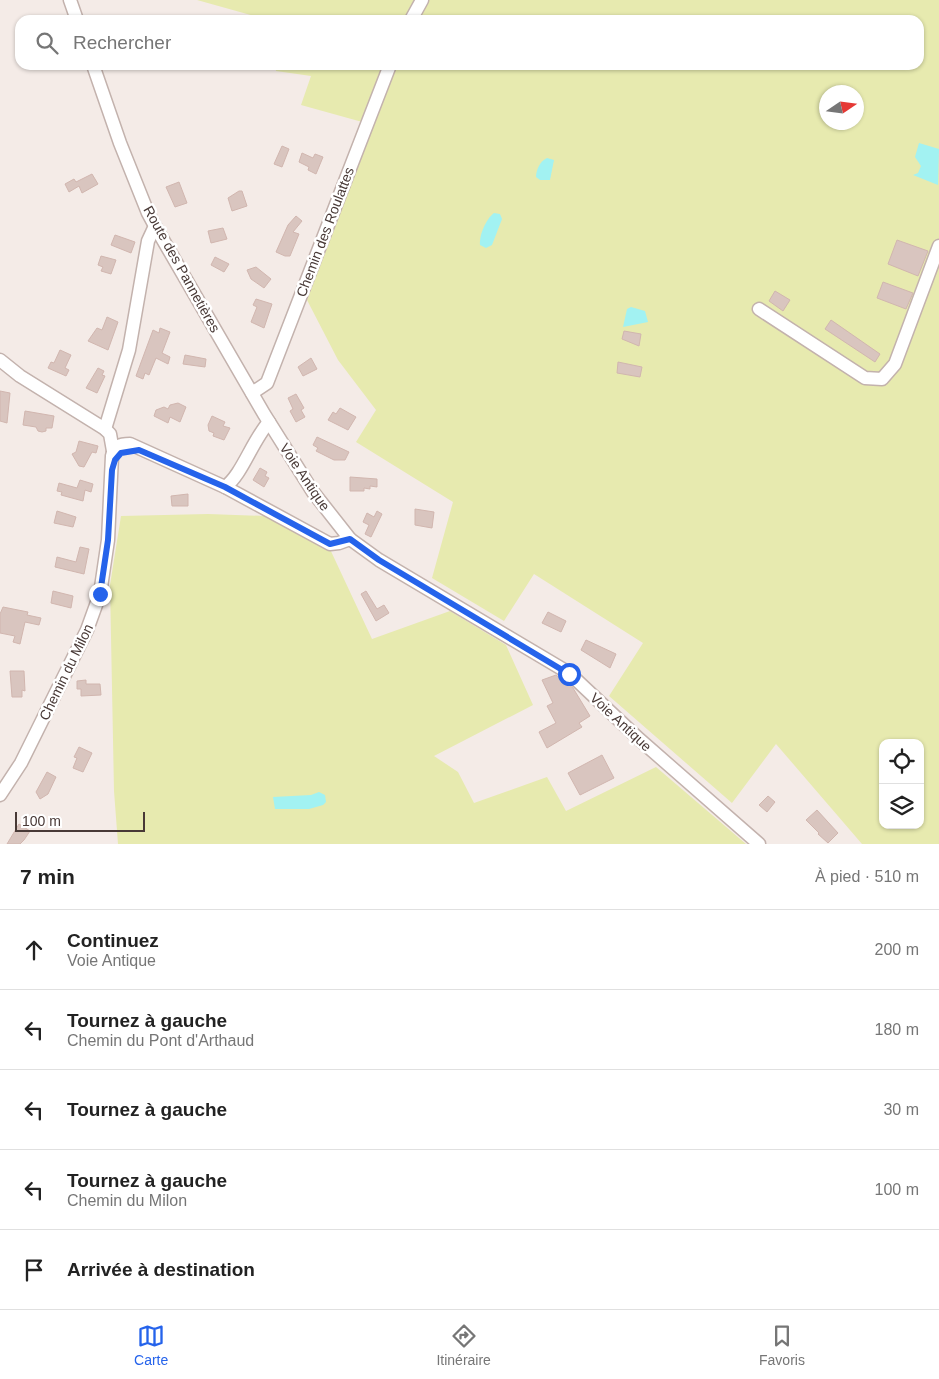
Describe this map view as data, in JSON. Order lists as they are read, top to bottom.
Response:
{
  "streets": {
    "street": [
      "Chemin des Roulattes",
      "Route des Pannetières",
      "Voie Antique",
      "Chemin du Milon"
    ]
  },
  "crossings": [
    ["Chemin des Roulattes", "Route des Pannetières"],
    ["Route des Pannetières", "Voie Antique"]
  ],
  "scale_bar": "100 m",
  "north": "right",
  "page": {
    "search": "Rechercher",
    "scale": "100 m",
    "heading": ["7 min", "À pied · 510 m"],
    "list": [
      ["Continuez", "Voie Antique", "200 m"],
      ["Tournez à gauche", "Chemin du Pont d'Arthaud", "180 m"],
      ["Tournez à gauche", "30 m"],
      ["Tournez à gauche", "Chemin du Milon", "100 m"],
      "Arrivée à destination"
    ],
    "nav": ["Carte", "Itinéraire", "Favoris"]
  }
}
